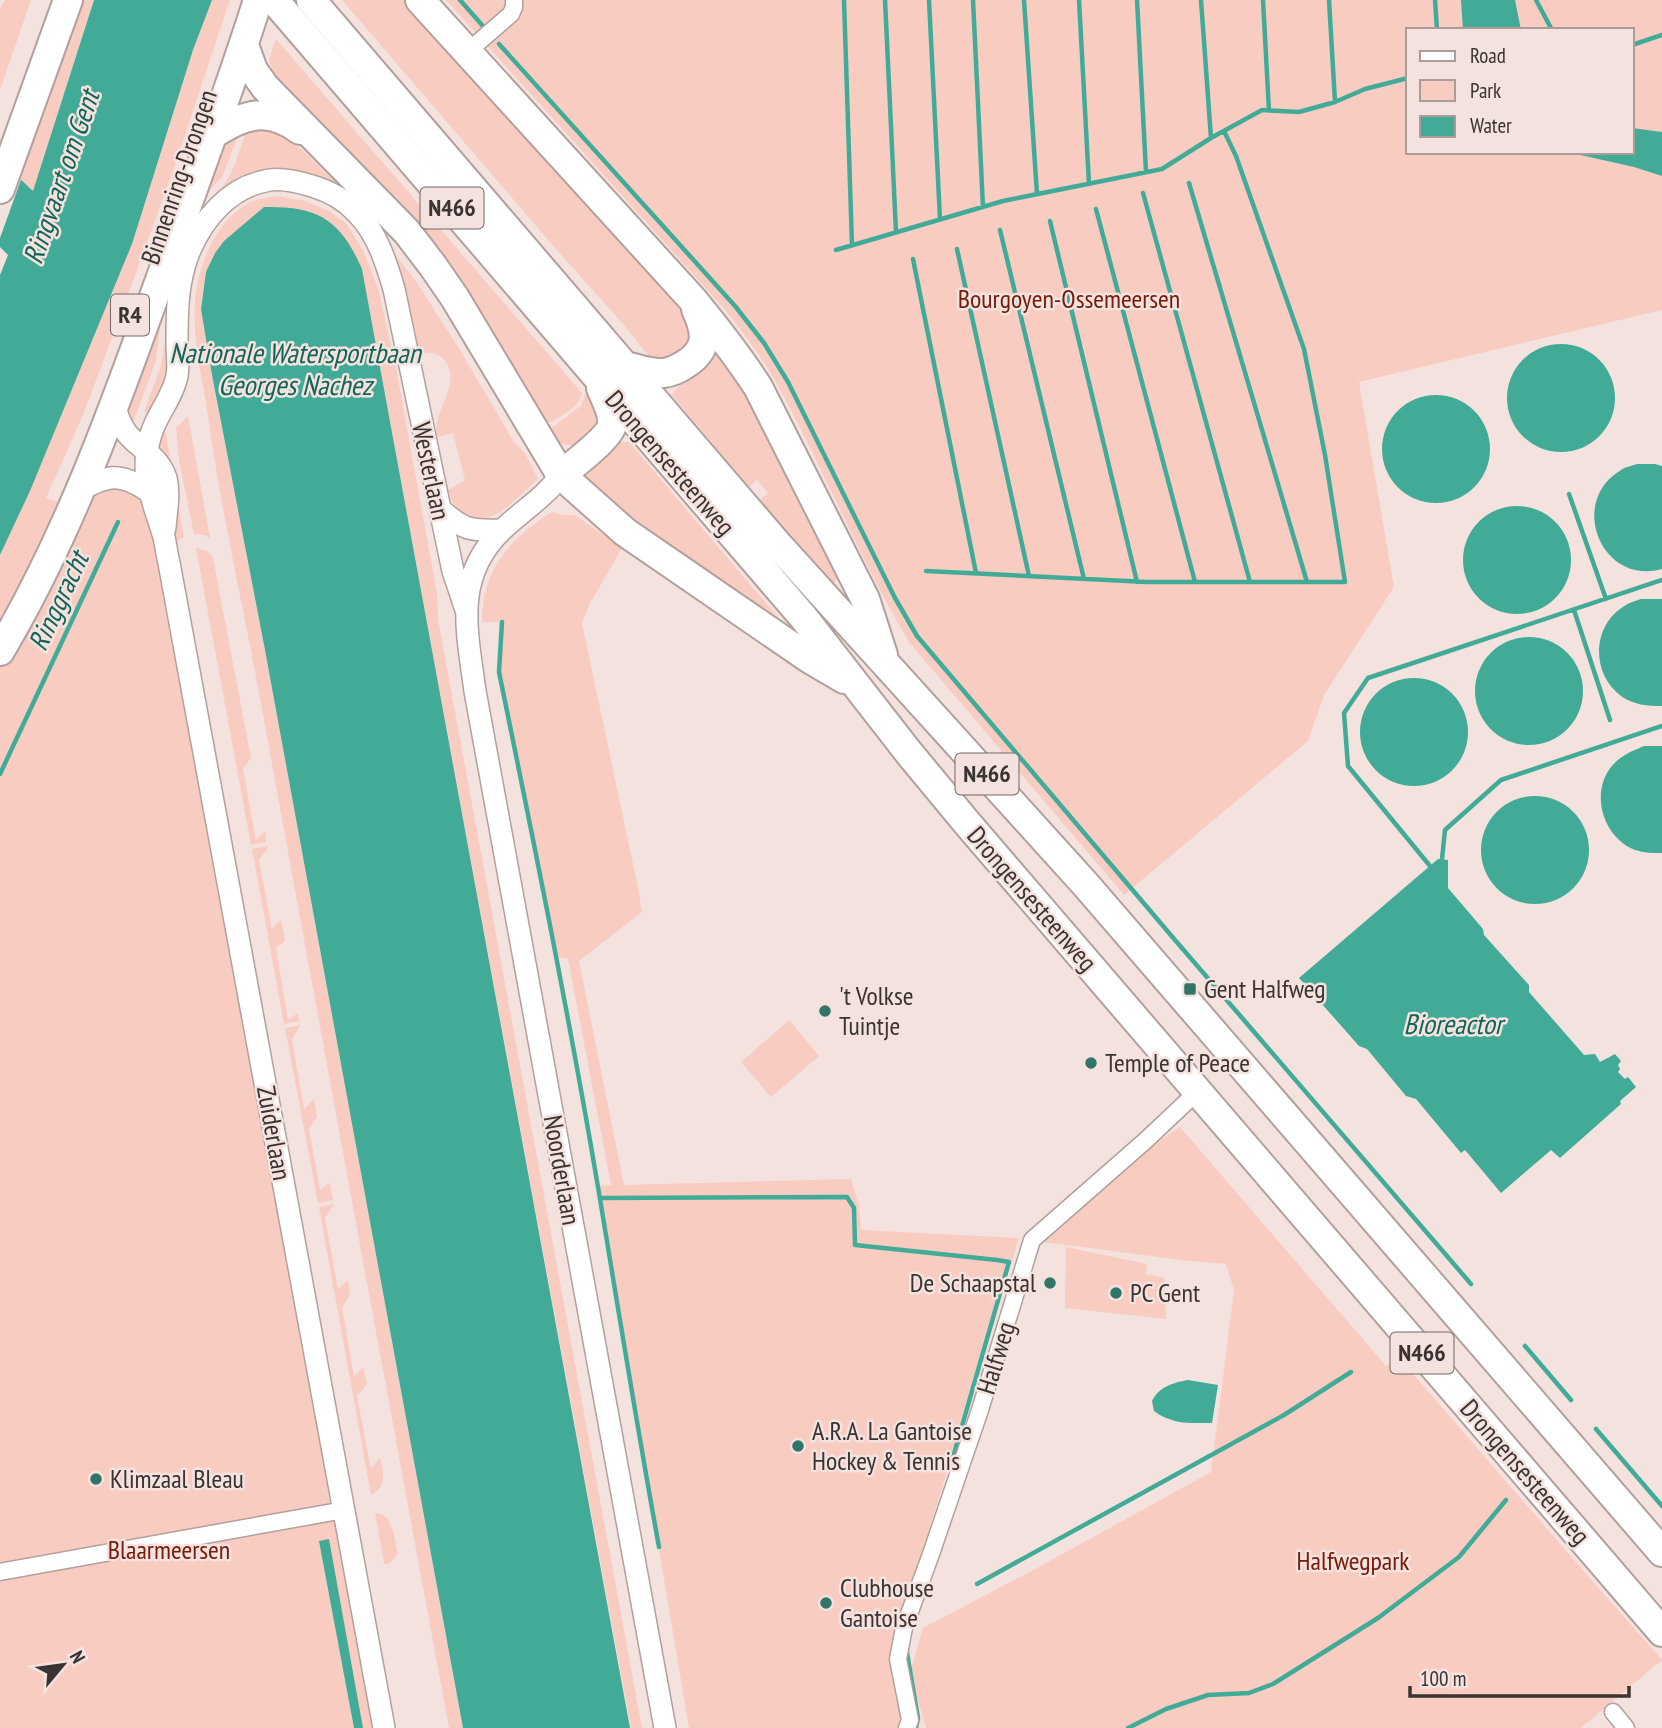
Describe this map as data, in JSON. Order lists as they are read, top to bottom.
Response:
{
  "streets": {
    "highway": [
      "Binnenring-Drongen",
      "N466",
      "R4",
      "Drongensesteenweg"
    ],
    "street": [
      "Westerlaan",
      "Zuiderlaan",
      "Noorderlaan",
      "Halfweg"
    ]
  },
  "crossings": [
    ["Drongensesteenweg", "Halfweg"],
    ["Westerlaan", "Zuiderlaan"],
    ["Westerlaan", "Noorderlaan"]
  ],
  "water": [
    "Ringvaart om Gent",
    "Nationale Watersportbaan Georges Nachez",
    "Ringgracht",
    "Bioreactor"
  ],
  "parks": ["Bourgoyen-Ossemeersen", "Blaarmeersen", "Halfwegpark"],
  "places": {
    "transit": ["Gent Halfweg"],
    "other": [
      "'t Volkse Tuintje",
      "Temple of Peace",
      "De Schaapstal",
      "PC Gent",
      "A.R.A. La Gantoise Hockey & Tennis",
      "Klimzaal Bleau",
      "Clubhouse Gantoise"
    ]
  },
  "legend": ["Road", "Park", "Water"],
  "scale_bar": "100 m",
  "north": "top right"
}
